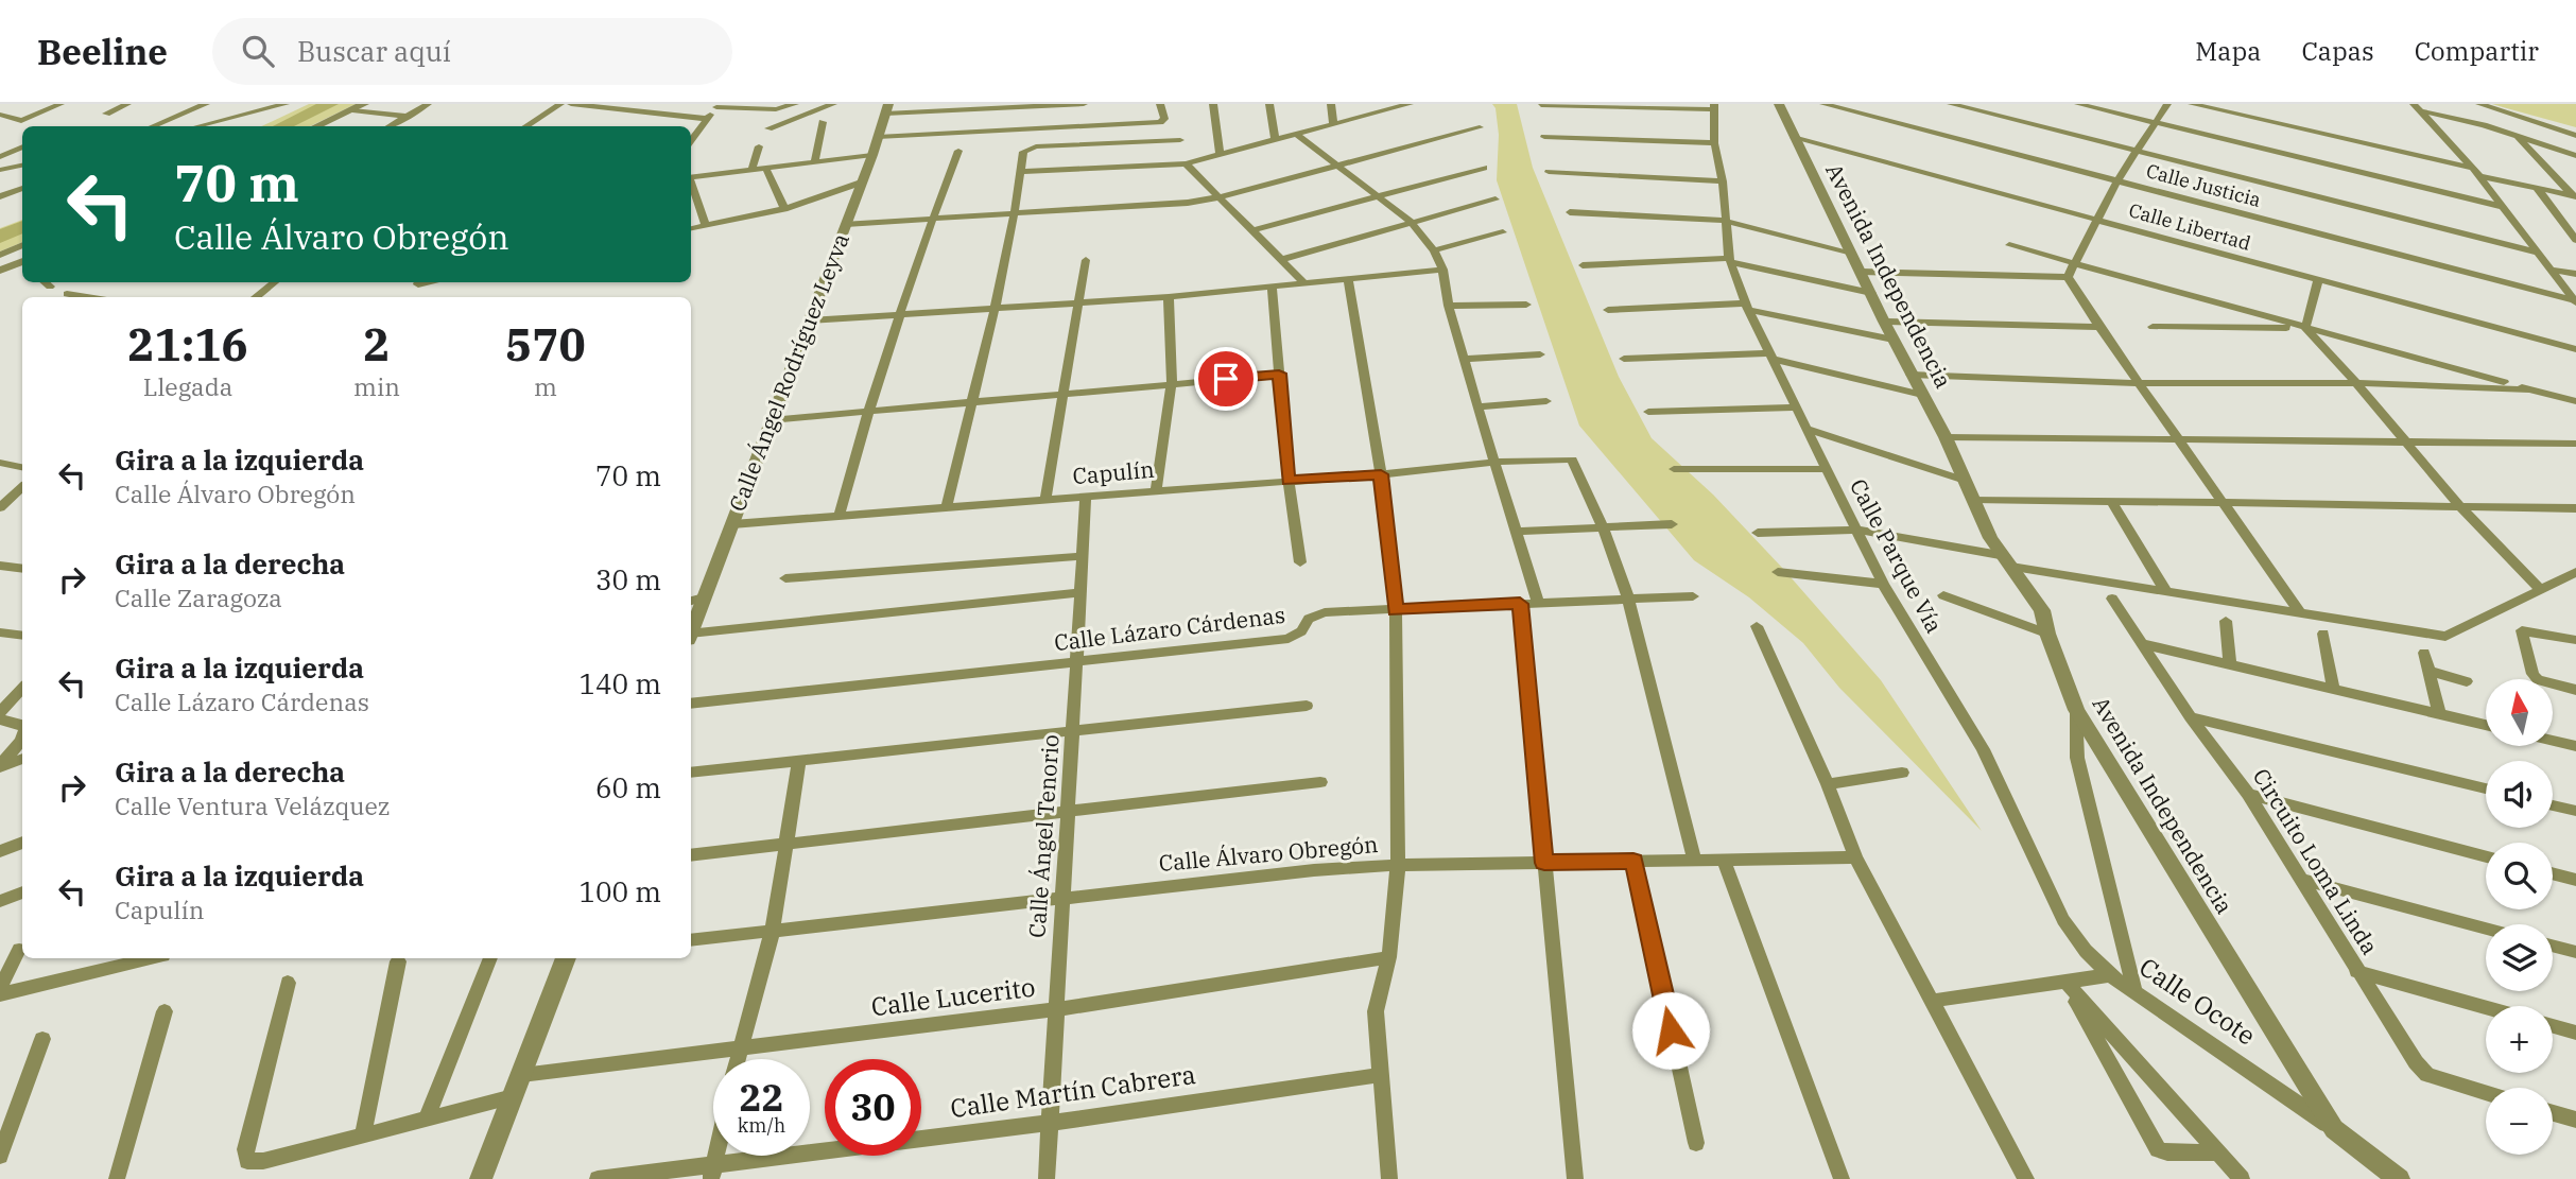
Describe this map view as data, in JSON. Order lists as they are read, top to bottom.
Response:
{
  "streets": {
    "street": [
      "Calle Justicia",
      "Calle Libertad",
      "Avenida Independencia",
      "Calle Ángel Rodríguez Leyva",
      "Capulín",
      "Calle Parque Vía",
      "Calle Lázaro Cárdenas",
      "Calle Ángel Tenorio",
      "Calle Álvaro Obregón",
      "Circuito Loma Linda",
      "Calle Lucerito",
      "Calle Ocote",
      "Calle Martín Cabrera"
    ]
  },
  "crossings": [
    ["Calle Libertad", "Avenida Independencia"],
    ["Avenida Independencia", "Calle Ocote"],
    ["Calle Ángel Rodríguez Leyva", "Capulín"],
    ["Capulín", "Calle Ángel Tenorio"],
    ["Calle Parque Vía", "Calle Ocote"],
    ["Calle Lázaro Cárdenas", "Calle Ángel Tenorio"],
    ["Calle Ángel Tenorio", "Calle Álvaro Obregón"],
    ["Calle Ángel Tenorio", "Calle Lucerito"],
    ["Calle Ángel Tenorio", "Calle Martín Cabrera"]
  ],
  "north": "top",
  "page": {
    "header": "Beeline",
    "search": "Buscar aquí",
    "nav": ["Mapa", "Capas", "Compartir"],
    "turn": ["70 m", "Calle Álvaro Obregón"],
    "eta": [
      "21:16",
      "Llegada",
      "2",
      "min",
      "570",
      "m"
    ],
    "list": [
      {
        "name": "Gira a la izquierda",
        "note": "Calle Álvaro Obregón",
        "value": "70 m"
      },
      {
        "name": "Gira a la derecha",
        "note": "Calle Zaragoza",
        "value": "30 m"
      },
      {
        "name": "Gira a la izquierda",
        "note": "Calle Lázaro Cárdenas",
        "value": "140 m"
      },
      {
        "name": "Gira a la derecha",
        "note": "Calle Ventura Velázquez",
        "value": "60 m"
      },
      {
        "name": "Gira a la izquierda",
        "note": "Capulín",
        "value": "100 m"
      }
    ],
    "map_buttons": ["+", "−"],
    "speed": "22 km/h",
    "limit": "30"
  }
}
